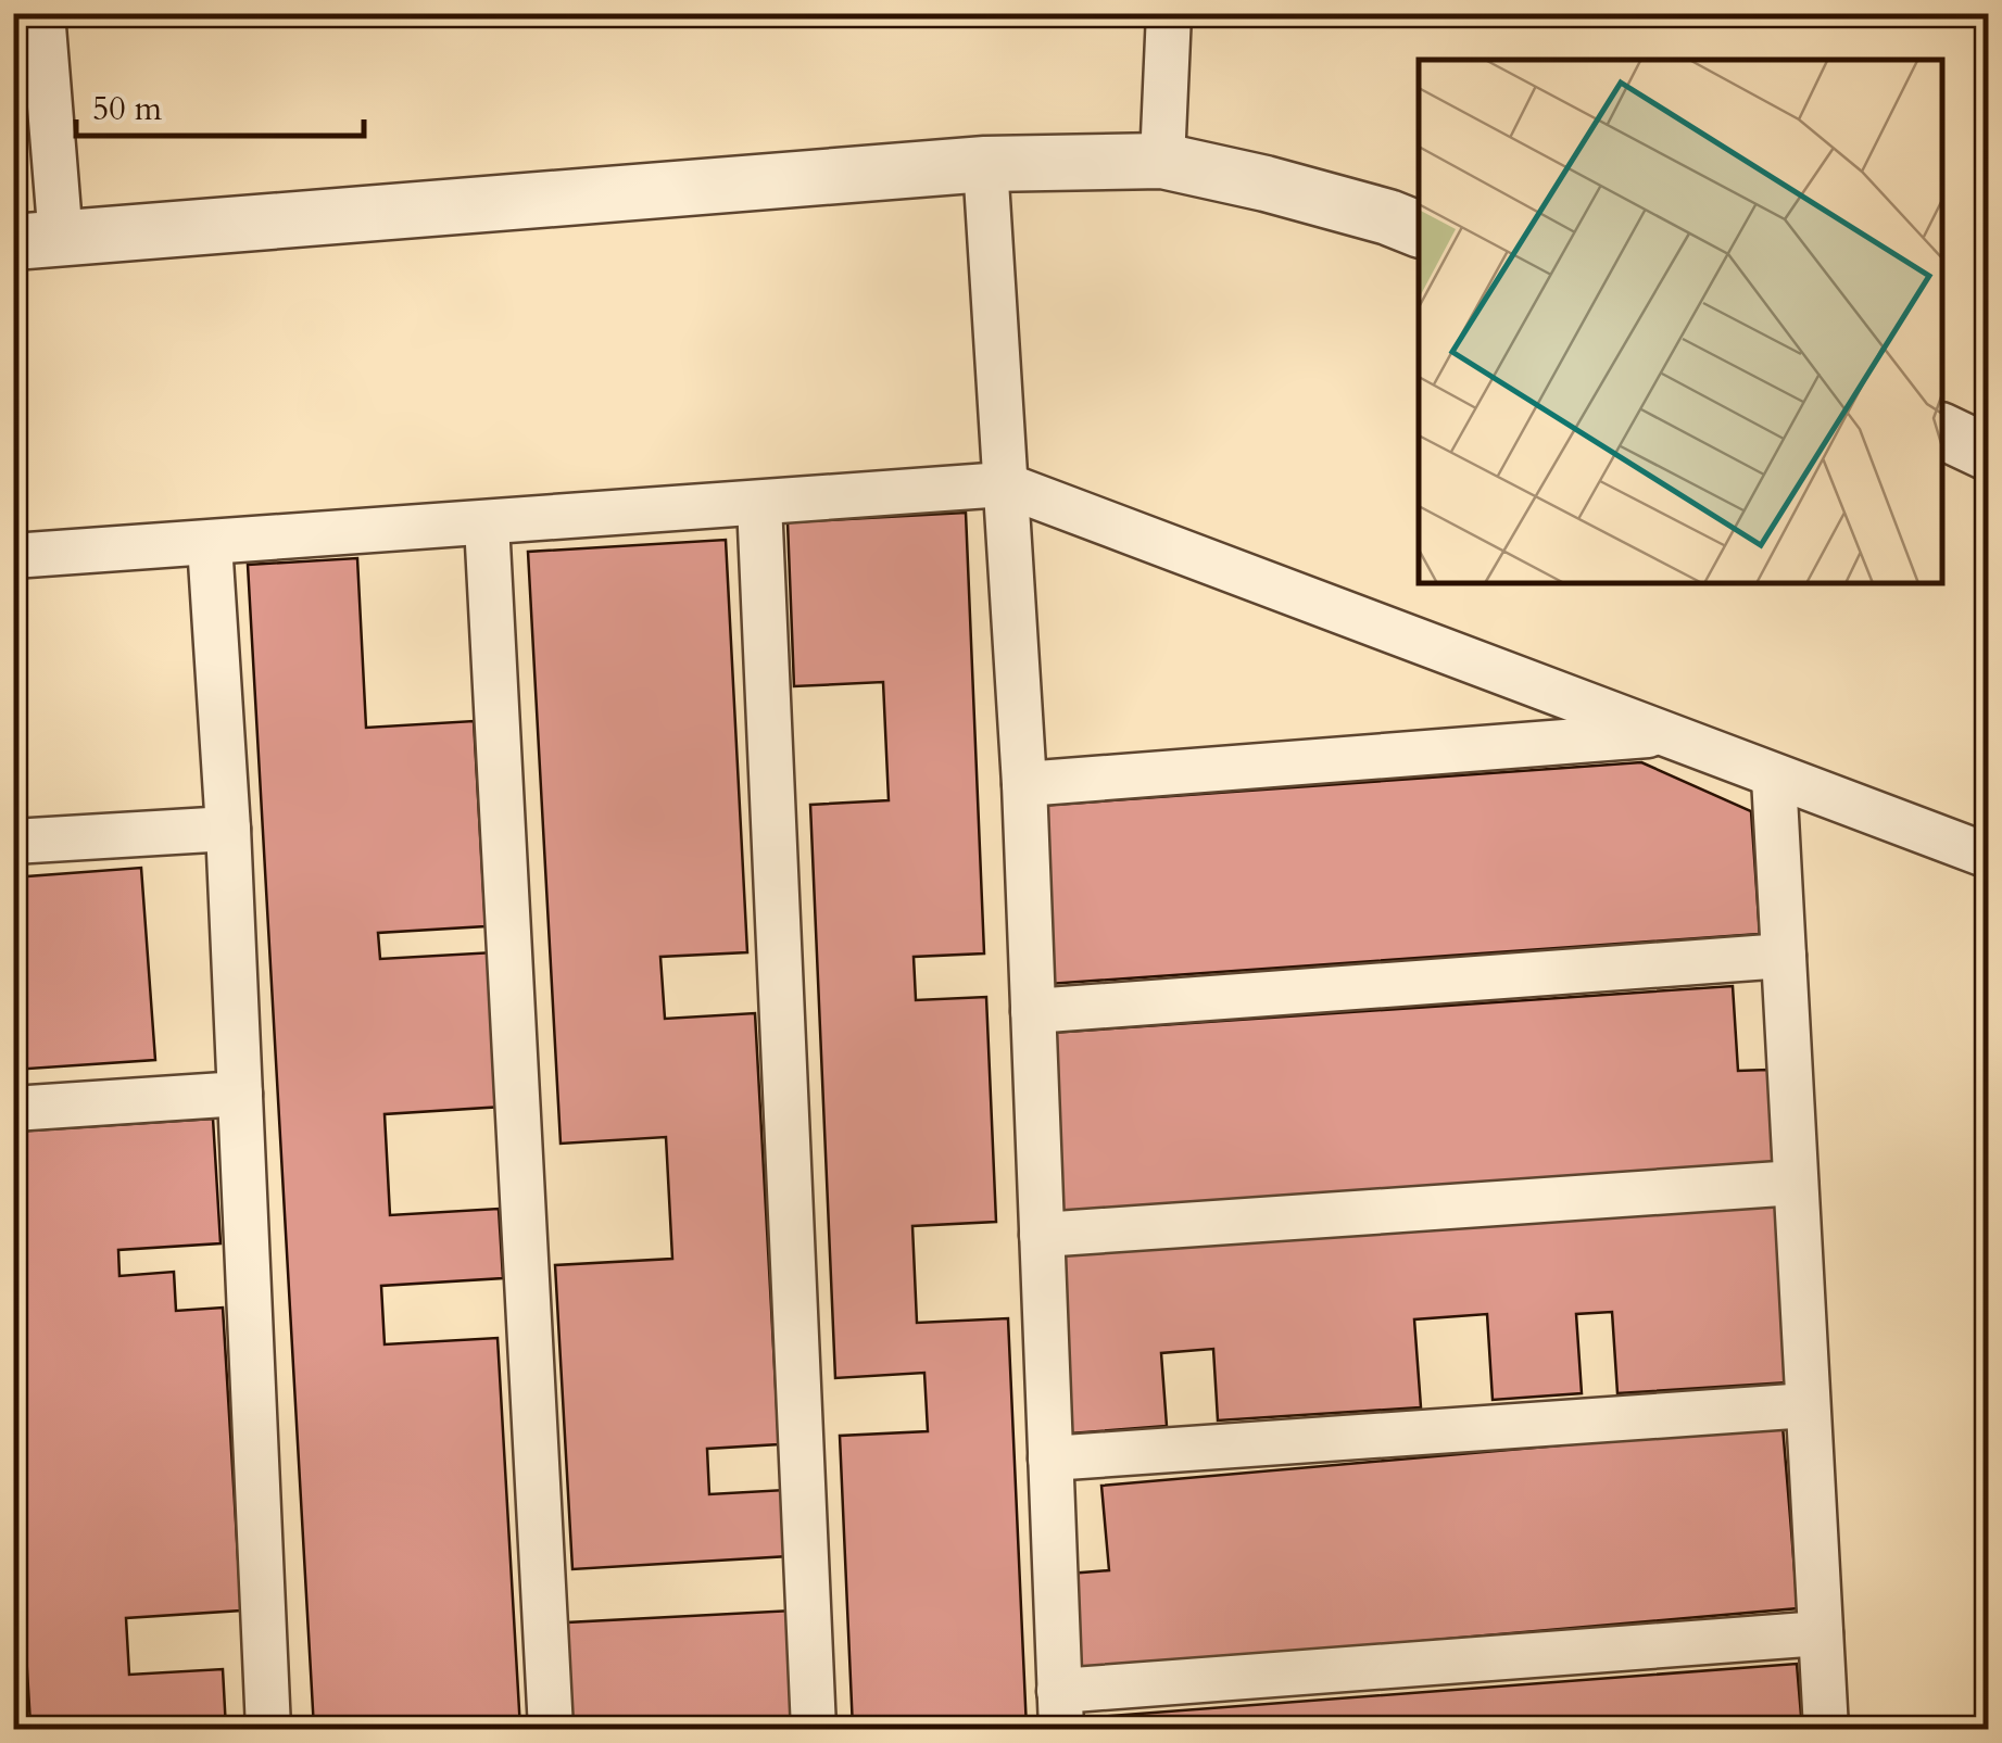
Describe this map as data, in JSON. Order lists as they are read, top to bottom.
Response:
{
  "scale_bar": "50 m"
}
